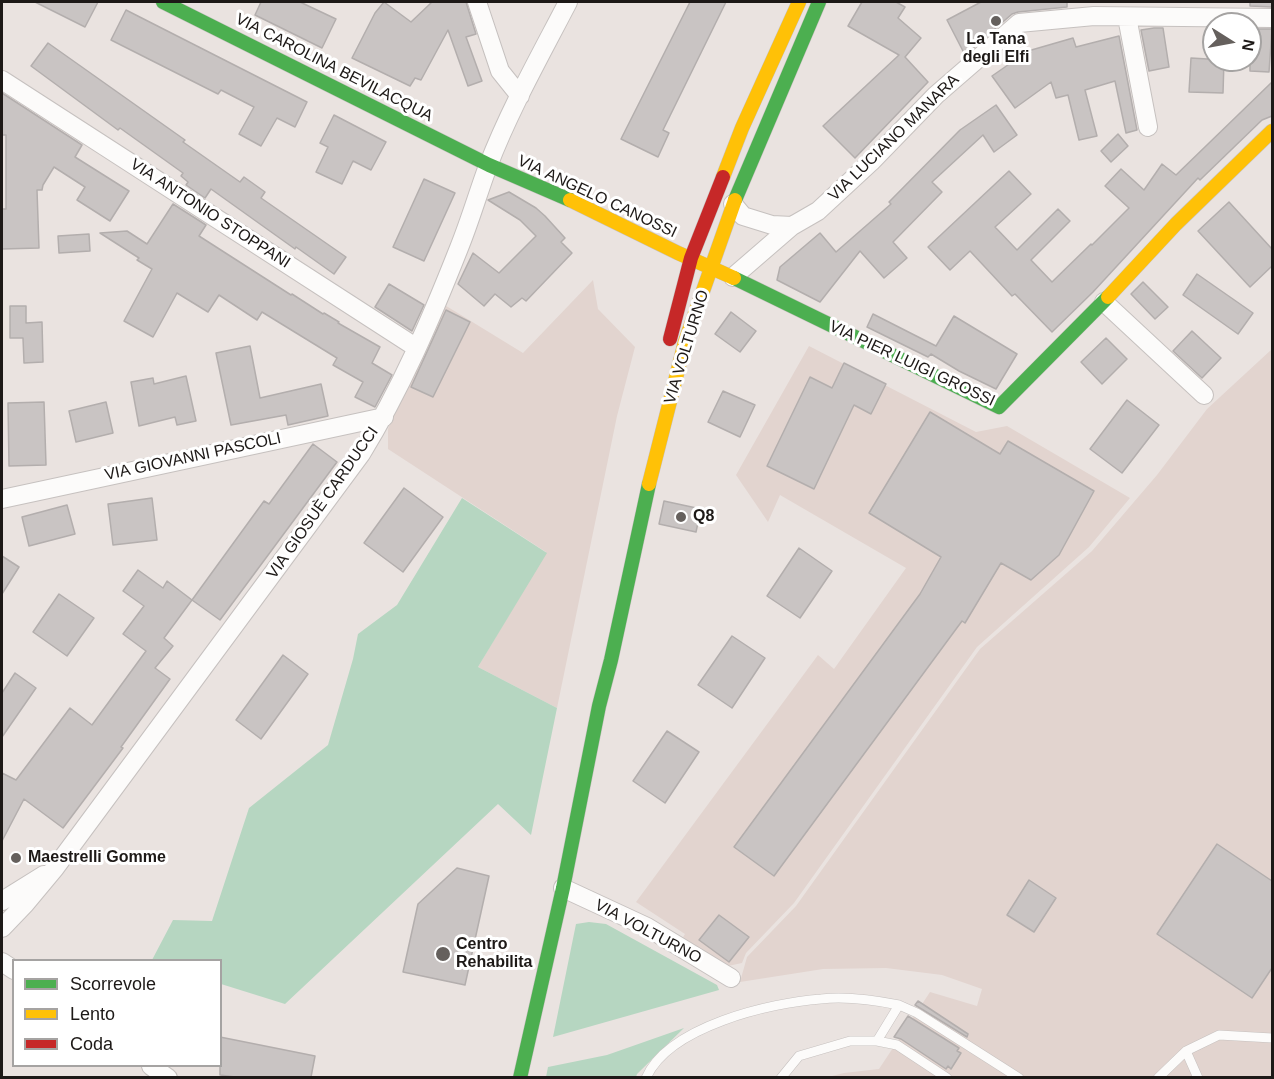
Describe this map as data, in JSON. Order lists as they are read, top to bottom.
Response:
{
  "streets": {
    "street": [
      "VIA CAROLINA BEVILACQUA",
      "VIA LUCIANO MANARA",
      "VIA ANGELO CANOSSI",
      "VIA ANTONIO STOPPANI",
      "VIA VOLTURNO",
      "VIA PIER LUIGI GROSSI",
      "VIA GIOVANNI PASCOLI",
      "VIA GIOSUÈ CARDUCCI"
    ]
  },
  "crossings": [
    ["VIA CAROLINA BEVILACQUA", "VIA ANGELO CANOSSI"],
    ["VIA CAROLINA BEVILACQUA", "VIA GIOSUÈ CARDUCCI"],
    ["VIA LUCIANO MANARA", "VIA PIER LUIGI GROSSI"],
    ["VIA ANGELO CANOSSI", "VIA VOLTURNO"],
    ["VIA ANGELO CANOSSI", "VIA PIER LUIGI GROSSI"],
    ["VIA ANGELO CANOSSI", "VIA GIOSUÈ CARDUCCI"],
    ["VIA ANTONIO STOPPANI", "VIA GIOSUÈ CARDUCCI"],
    ["VIA VOLTURNO", "VIA PIER LUIGI GROSSI"],
    ["VIA GIOVANNI PASCOLI", "VIA GIOSUÈ CARDUCCI"]
  ],
  "places": [
    "La Tana degli Elfi",
    "Q8",
    "Maestrelli Gomme",
    "Centro Rehabilita"
  ],
  "legend": ["Scorrevole", "Lento", "Coda"],
  "north": "right"
}
